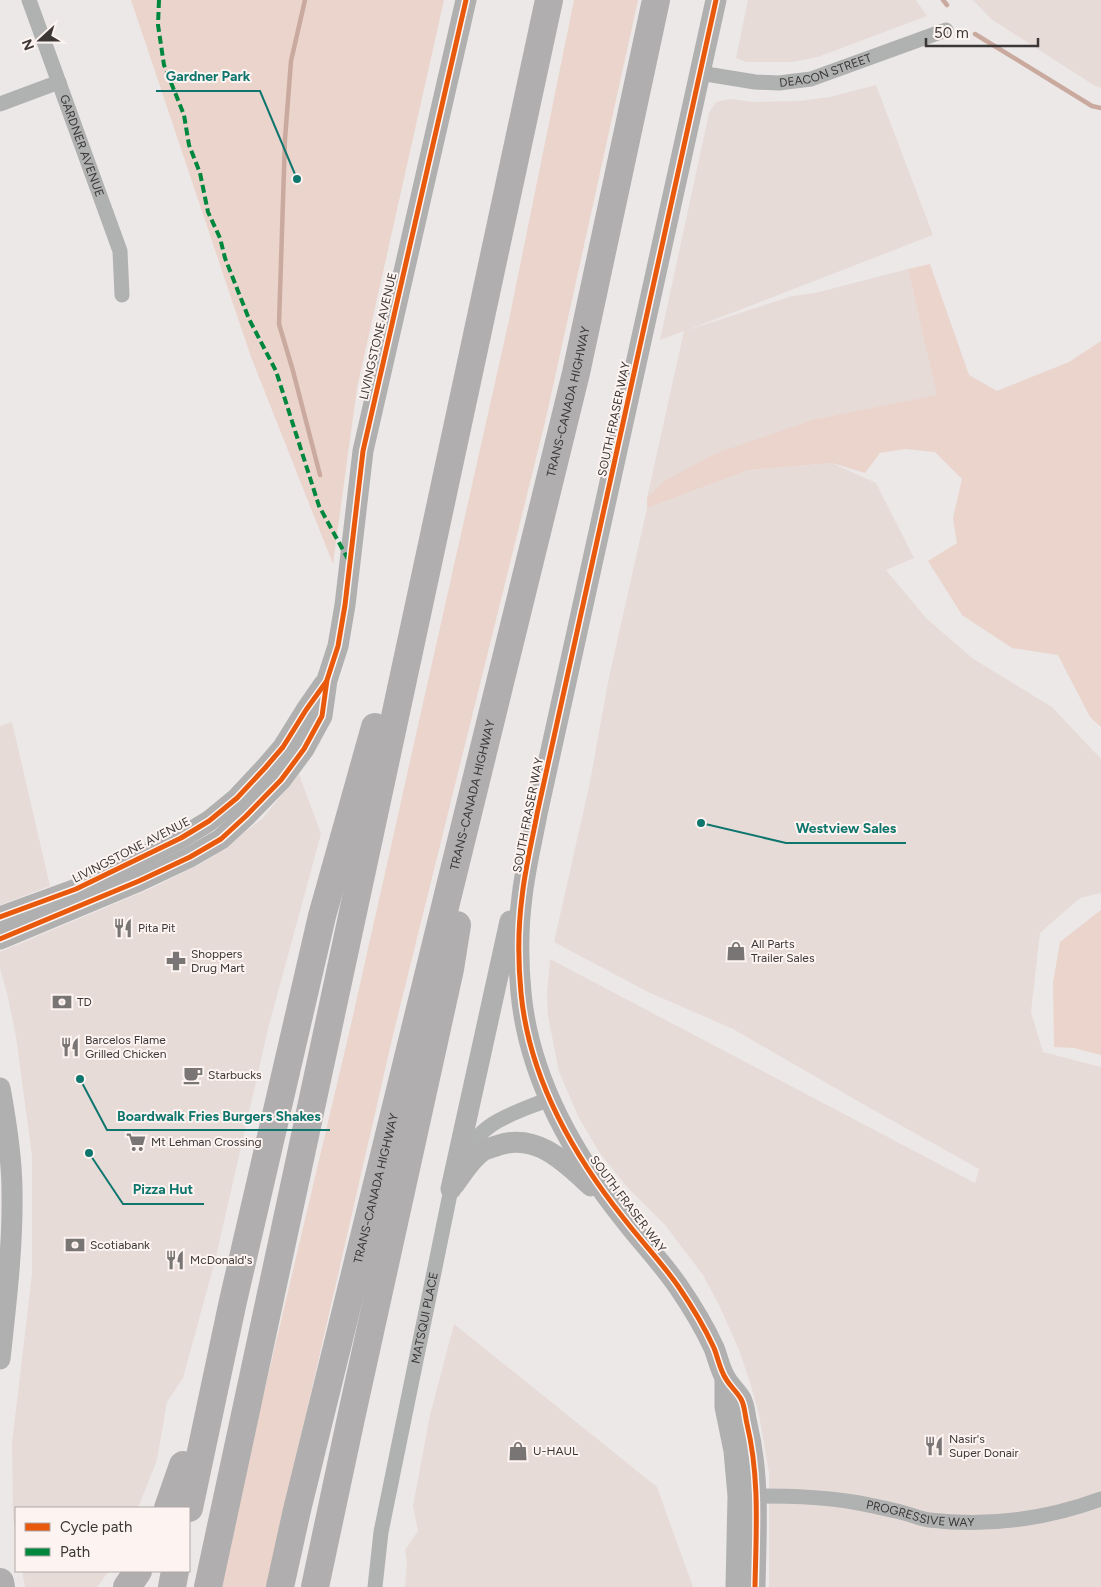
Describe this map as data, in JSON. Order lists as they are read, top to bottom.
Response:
{
  "streets": {
    "highway": ["TRANS-CANADA HIGHWAY"],
    "street": [
      "DEACON STREET",
      "GARDNER AVENUE",
      "LIVINGSTONE AVENUE",
      "SOUTH FRASER WAY",
      "MATSQUI PLACE",
      "PROGRESSIVE WAY"
    ]
  },
  "crossings": [
    ["DEACON STREET", "SOUTH FRASER WAY"],
    ["SOUTH FRASER WAY", "MATSQUI PLACE"],
    ["SOUTH FRASER WAY", "PROGRESSIVE WAY"]
  ],
  "places": {
    "other": [
      "Gardner Park",
      "Westview Sales",
      "Boardwalk Fries Burgers Shakes",
      "Pizza Hut"
    ],
    "restaurant": [
      "Pita Pit",
      "Barcelos Flame Grilled Chicken",
      "McDonald's",
      "Nasir's Super Donair"
    ],
    "shop": ["All Parts Trailer Sales", "U-HAUL"],
    "pharmacy": ["Shoppers Drug Mart"],
    "bank": ["TD", "Scotiabank"],
    "cafe": ["Starbucks"],
    "supermarket": ["Mt Lehman Crossing"]
  },
  "legend": ["Cycle path", "Path"],
  "scale_bar": "50 m",
  "north": "left"
}
